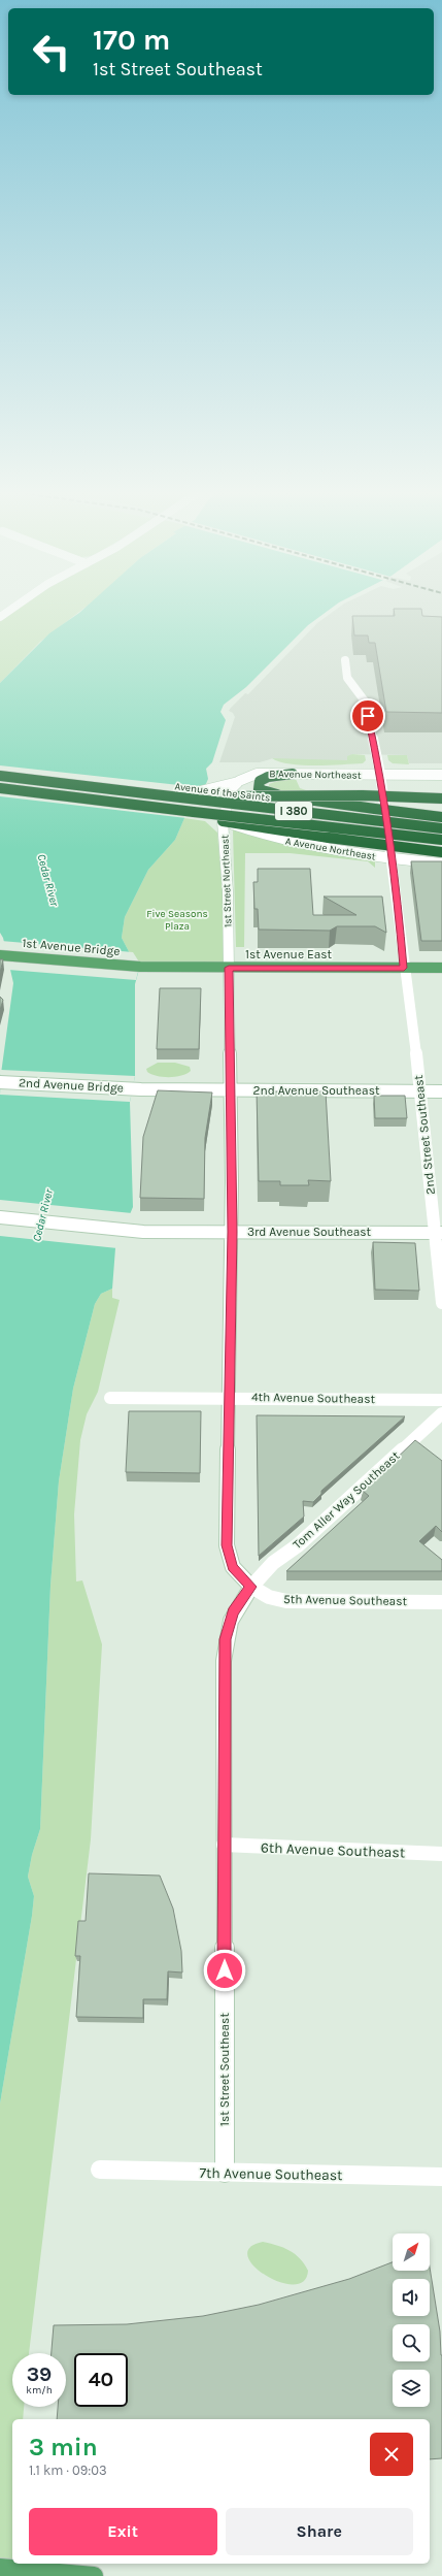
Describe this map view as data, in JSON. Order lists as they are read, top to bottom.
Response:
{
  "streets": {
    "highway": ["Avenue of the Saints", "I 380"],
    "main road": ["1st Avenue Bridge", "1st Avenue East"],
    "street": [
      "B Avenue Northeast",
      "A Avenue Northeast",
      "1st Street Northeast",
      "2nd Avenue Bridge",
      "2nd Avenue Southeast",
      "2nd Street Southeast",
      "3rd Avenue Southeast",
      "4th Avenue Southeast",
      "Tom Aller Way Southeast",
      "5th Avenue Southeast",
      "6th Avenue Southeast",
      "1st Street Southeast",
      "7th Avenue Southeast"
    ]
  },
  "crossings": [
    ["B Avenue Northeast", "2nd Street Southeast"],
    ["A Avenue Northeast", "1st Street Northeast"],
    ["A Avenue Northeast", "2nd Street Southeast"],
    ["1st Street Northeast", "1st Avenue East"],
    ["1st Avenue Bridge", "1st Avenue East"],
    ["1st Avenue East", "2nd Street Southeast"],
    ["2nd Avenue Bridge", "2nd Avenue Southeast"],
    ["2nd Avenue Southeast", "2nd Street Southeast"],
    ["2nd Street Southeast", "3rd Avenue Southeast"],
    ["Tom Aller Way Southeast", "5th Avenue Southeast"],
    ["Tom Aller Way Southeast", "1st Street Southeast"],
    ["5th Avenue Southeast", "1st Street Southeast"],
    ["6th Avenue Southeast", "1st Street Southeast"],
    ["1st Street Southeast", "7th Avenue Southeast"]
  ],
  "water": ["Cedar River"],
  "parks": ["Five Seasons Plaza"],
  "north": "top right",
  "page": {
    "turn": ["170 m", "1st Street Southeast"],
    "speed": "39 km/h",
    "limit": "40",
    "heading": ["3 min", "1.1 km · 09:03"],
    "buttons": ["Exit", "Share"]
  }
}
